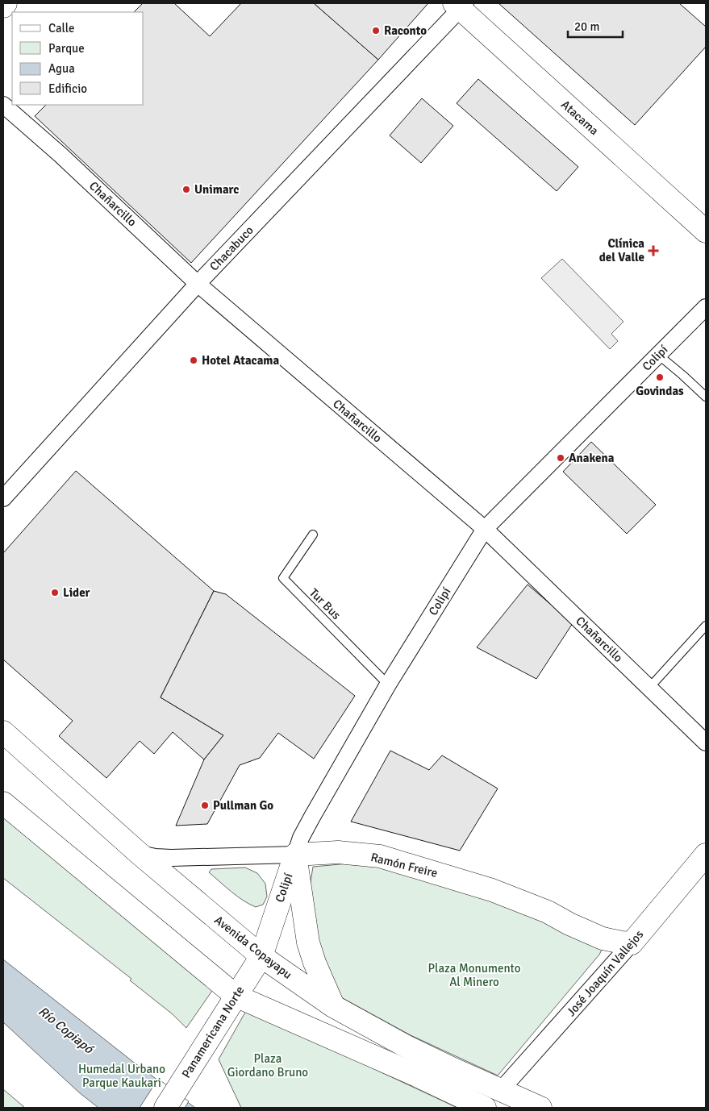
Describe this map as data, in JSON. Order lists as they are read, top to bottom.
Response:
{
  "streets": {
    "main road": [
      "Atacama",
      "Colipí",
      "Ramón Freire",
      "Avenida Copayapu",
      "José Joaquín Vallejos",
      "Panamericana Norte"
    ],
    "street": ["Chañarcillo", "Chacabuco"],
    "lane": ["Tur Bus"]
  },
  "crossings": [
    ["Atacama", "Chacabuco"],
    ["Chañarcillo", "Chacabuco"],
    ["Chañarcillo", "Colipí"],
    ["Colipí", "Tur Bus"],
    ["Colipí", "Ramón Freire"],
    ["Colipí", "Avenida Copayapu"],
    ["Colipí", "Panamericana Norte"],
    ["Ramón Freire", "Avenida Copayapu"],
    ["Ramón Freire", "José Joaquín Vallejos"],
    ["Avenida Copayapu", "José Joaquín Vallejos"],
    ["Avenida Copayapu", "Panamericana Norte"]
  ],
  "water": ["Río Copiapó"],
  "parks": ["Plaza Monumento Al Minero", "Plaza Giordano Bruno", "Humedal Urbano Parque Kaukari"],
  "places": {
    "other": [
      "Raconto",
      "Unimarc",
      "Hotel Atacama",
      "Govindas",
      "Anakena",
      "Lider",
      "Pullman Go"
    ],
    "health": ["Clínica del Valle"]
  },
  "legend": [
    "Calle",
    "Parque",
    "Agua",
    "Edificio"
  ],
  "scale_bar": "20 m"
}
